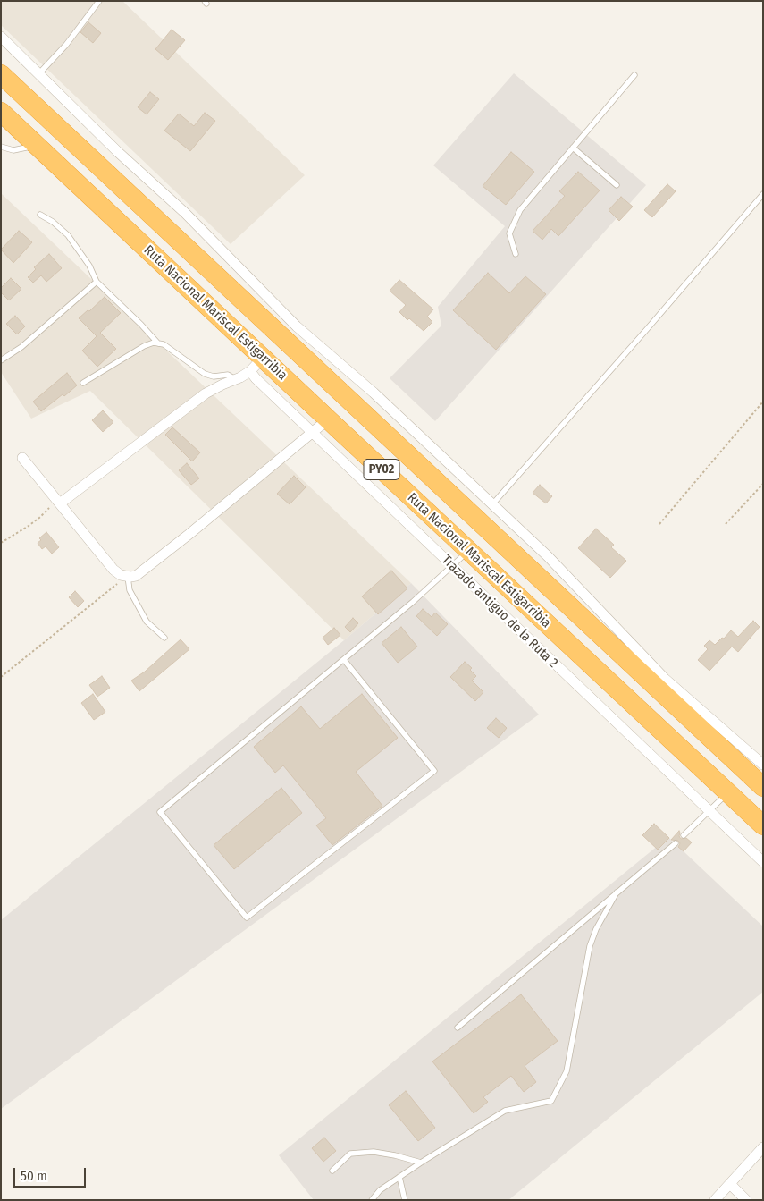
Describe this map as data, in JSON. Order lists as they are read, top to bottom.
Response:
{
  "streets": {
    "highway": ["Ruta Nacional Mariscal Estigarribia", "PY02"],
    "street": ["Trazado antiguo de la Ruta 2"]
  },
  "crossings": [
    ["Ruta Nacional Mariscal Estigarribia", "Trazado antiguo de la Ruta 2"]
  ],
  "scale_bar": "50 m"
}
